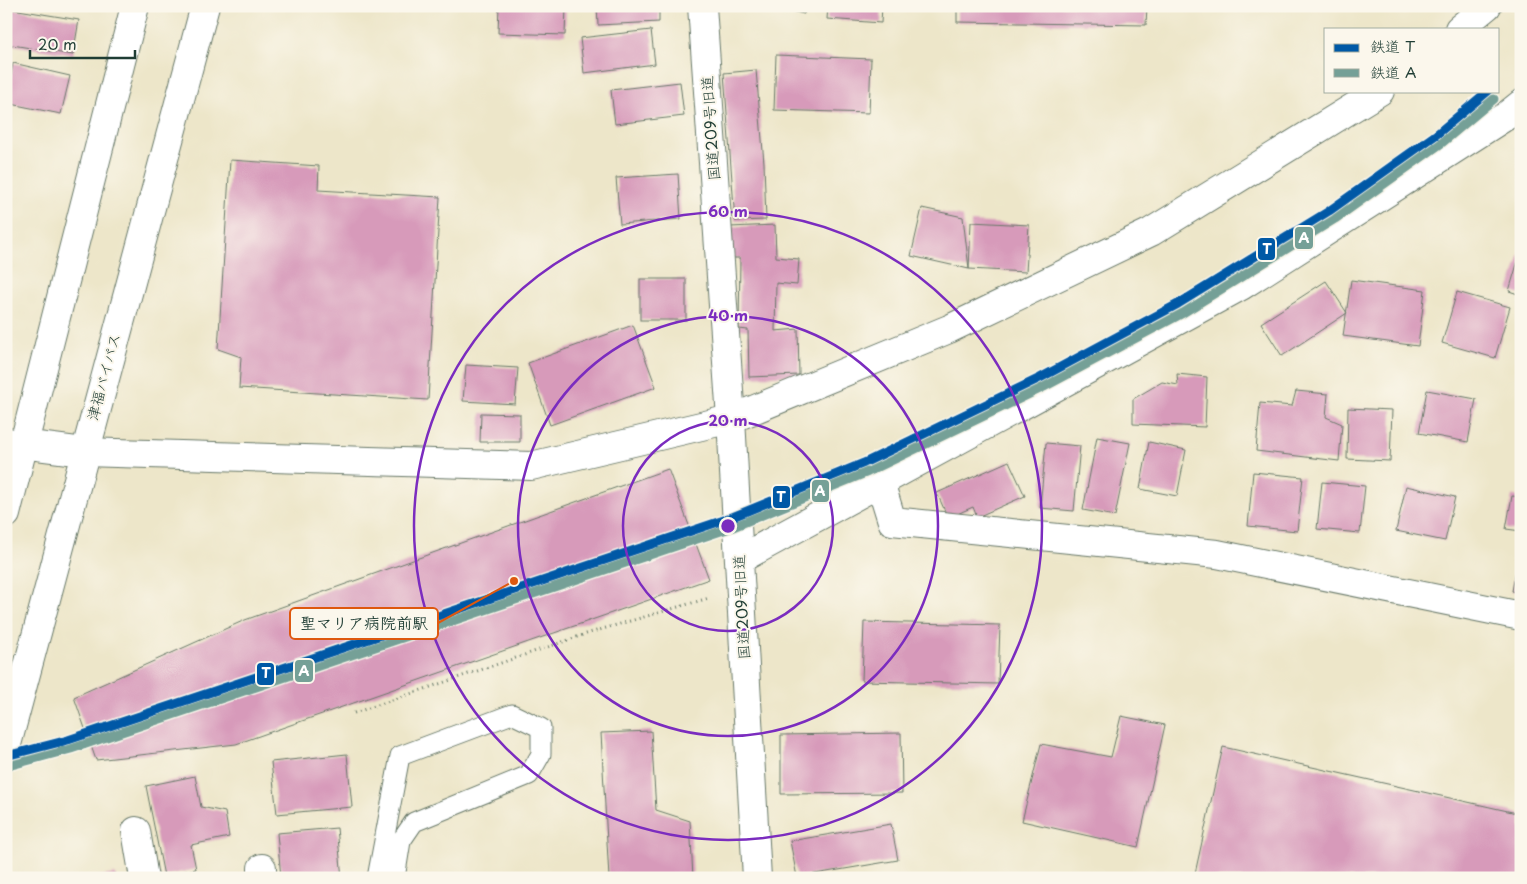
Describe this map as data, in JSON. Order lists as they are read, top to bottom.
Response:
{
  "streets": {
    "main road": ["国道209号旧道", "津福バイパス"]
  },
  "places": ["聖マリア病院前駅"],
  "lines": ["rail line T", "rail line A"],
  "legend": ["鉄道 T", "鉄道 A"],
  "scale_bar": "20 m",
  "rings": ["60 m", "40 m", "20 m"]
}
